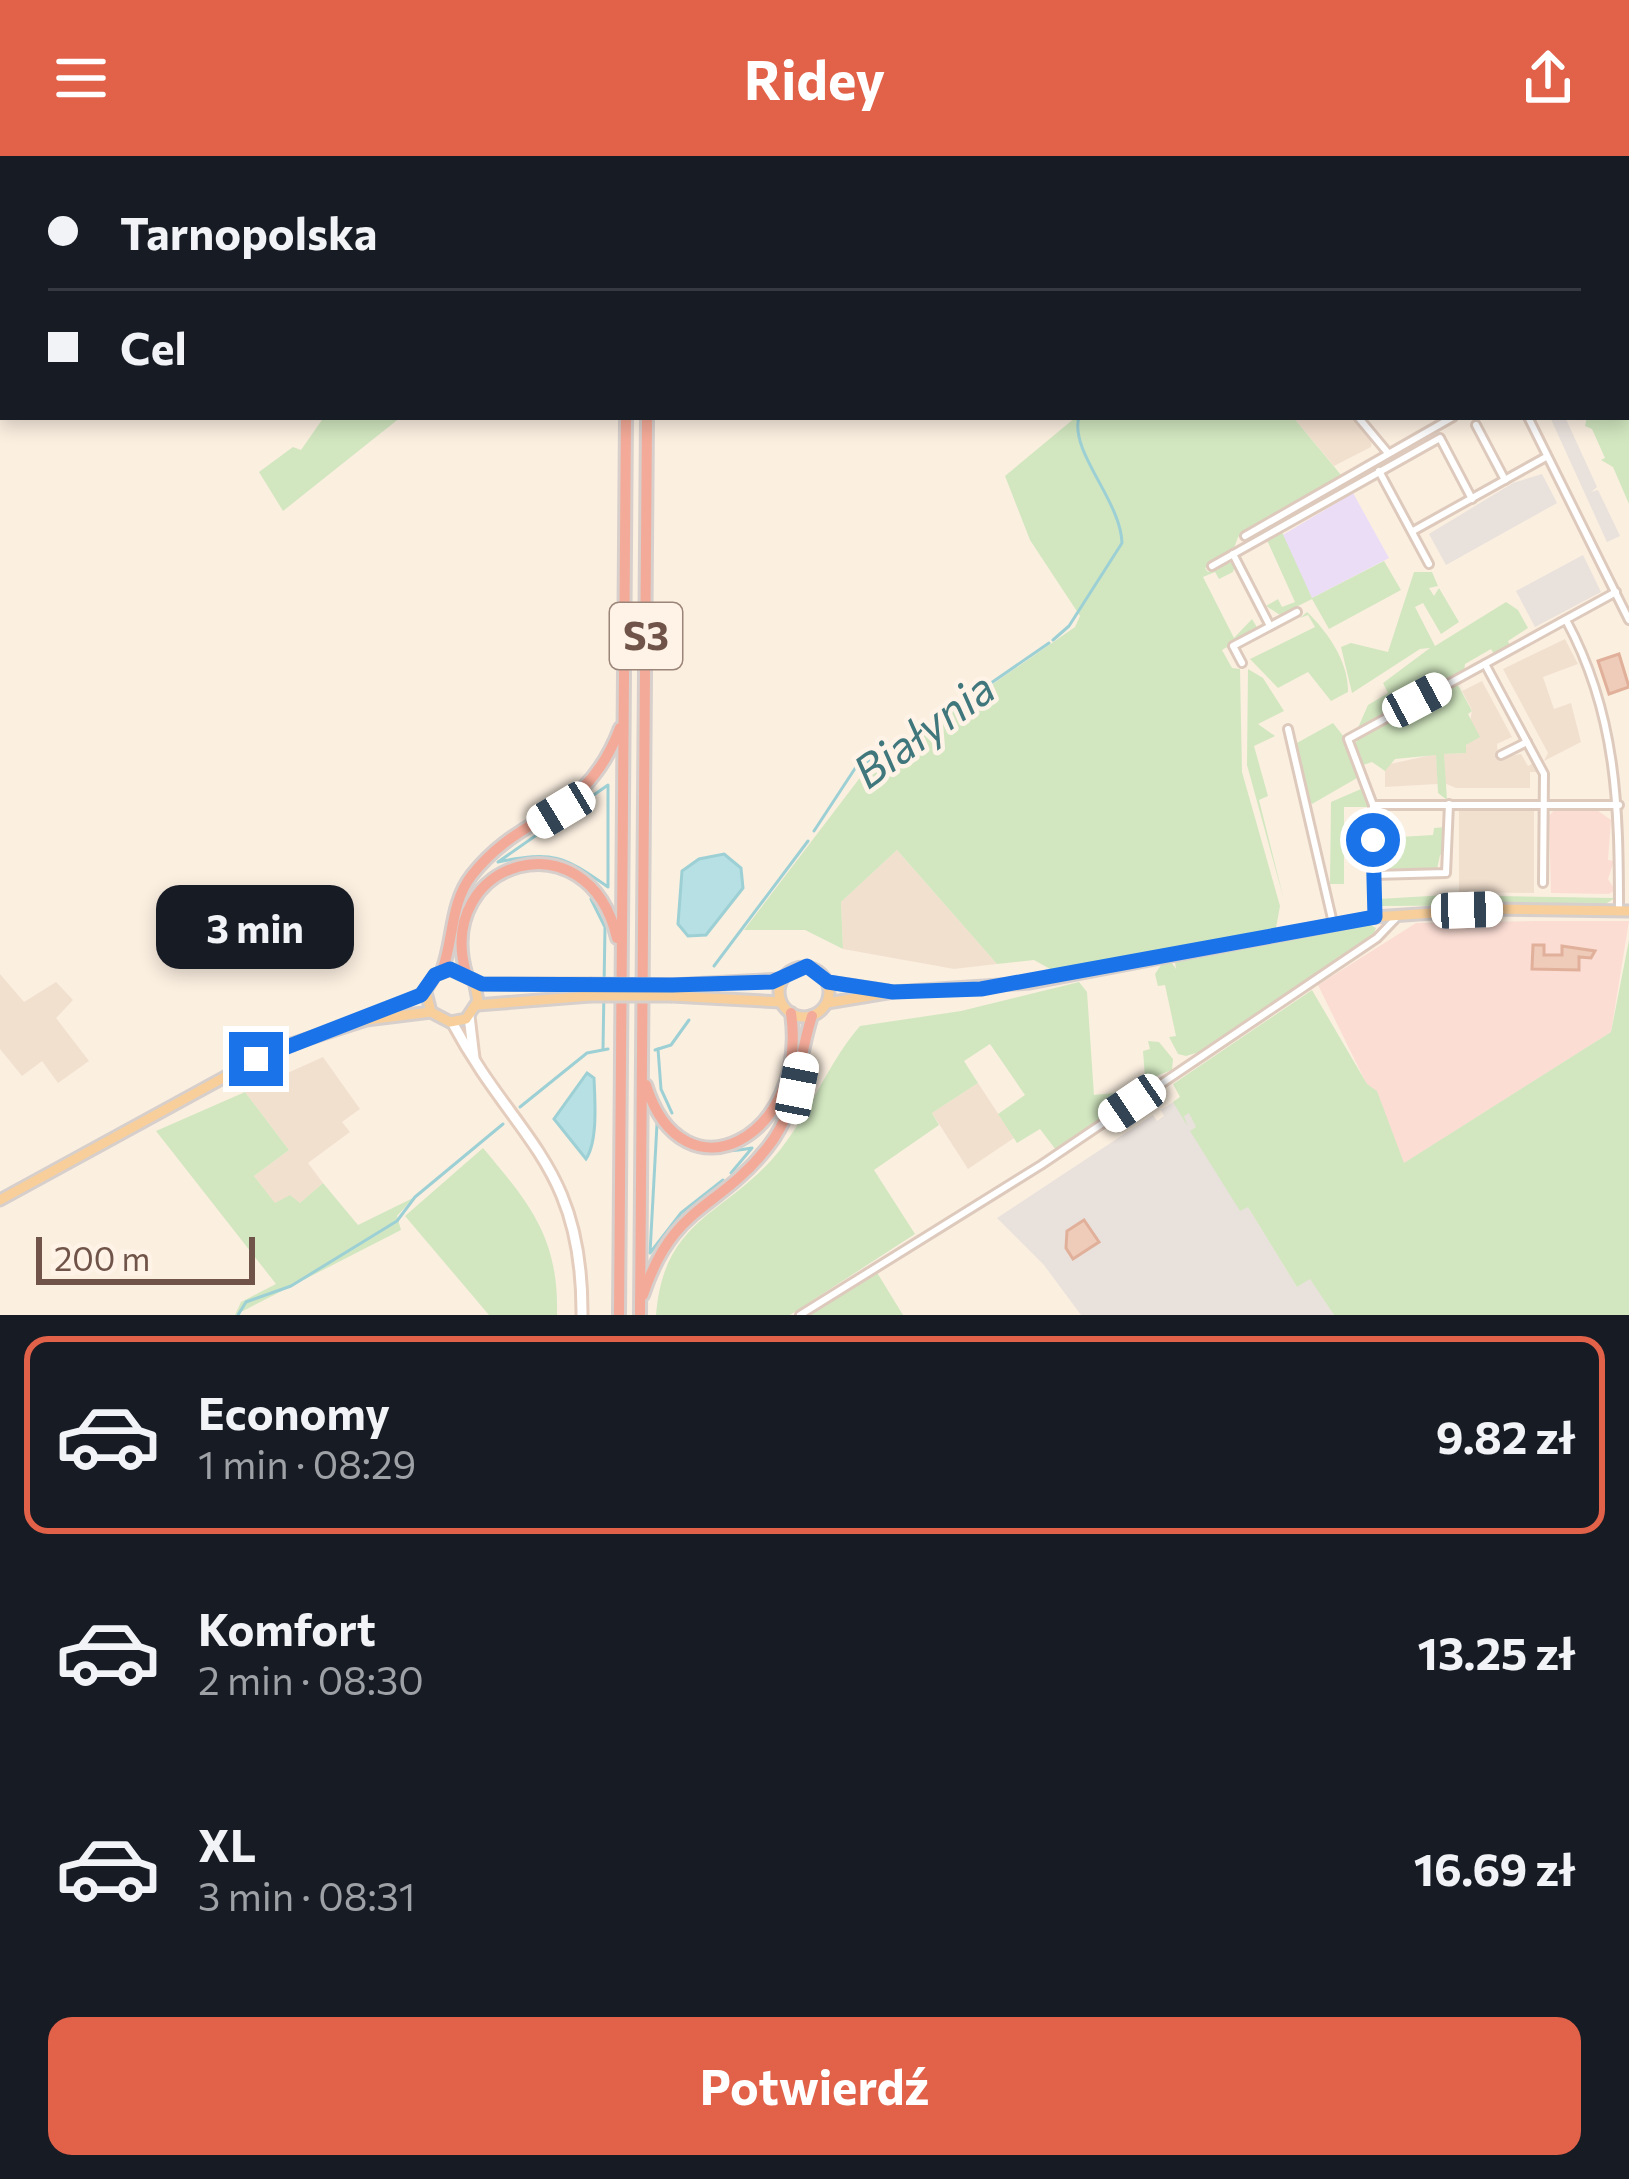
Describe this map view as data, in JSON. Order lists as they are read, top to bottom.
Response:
{
  "streets": {
    "highway": ["S3"]
  },
  "water": ["Białynia"],
  "scale_bar": "200 m",
  "page": {
    "header": "Ridey",
    "banner": ["Tarnopolska", "Cel"],
    "bubble": "3 min",
    "scale": "200 m",
    "list": [
      {
        "name": "Economy",
        "note": "1 min · 08:29",
        "value": "9.82 zł"
      },
      {
        "name": "Komfort",
        "note": "2 min · 08:30",
        "value": "13.25 zł"
      },
      {
        "name": "XL",
        "note": "3 min · 08:31",
        "value": "16.69 zł"
      }
    ],
    "buttons": "Potwierdź"
  }
}
